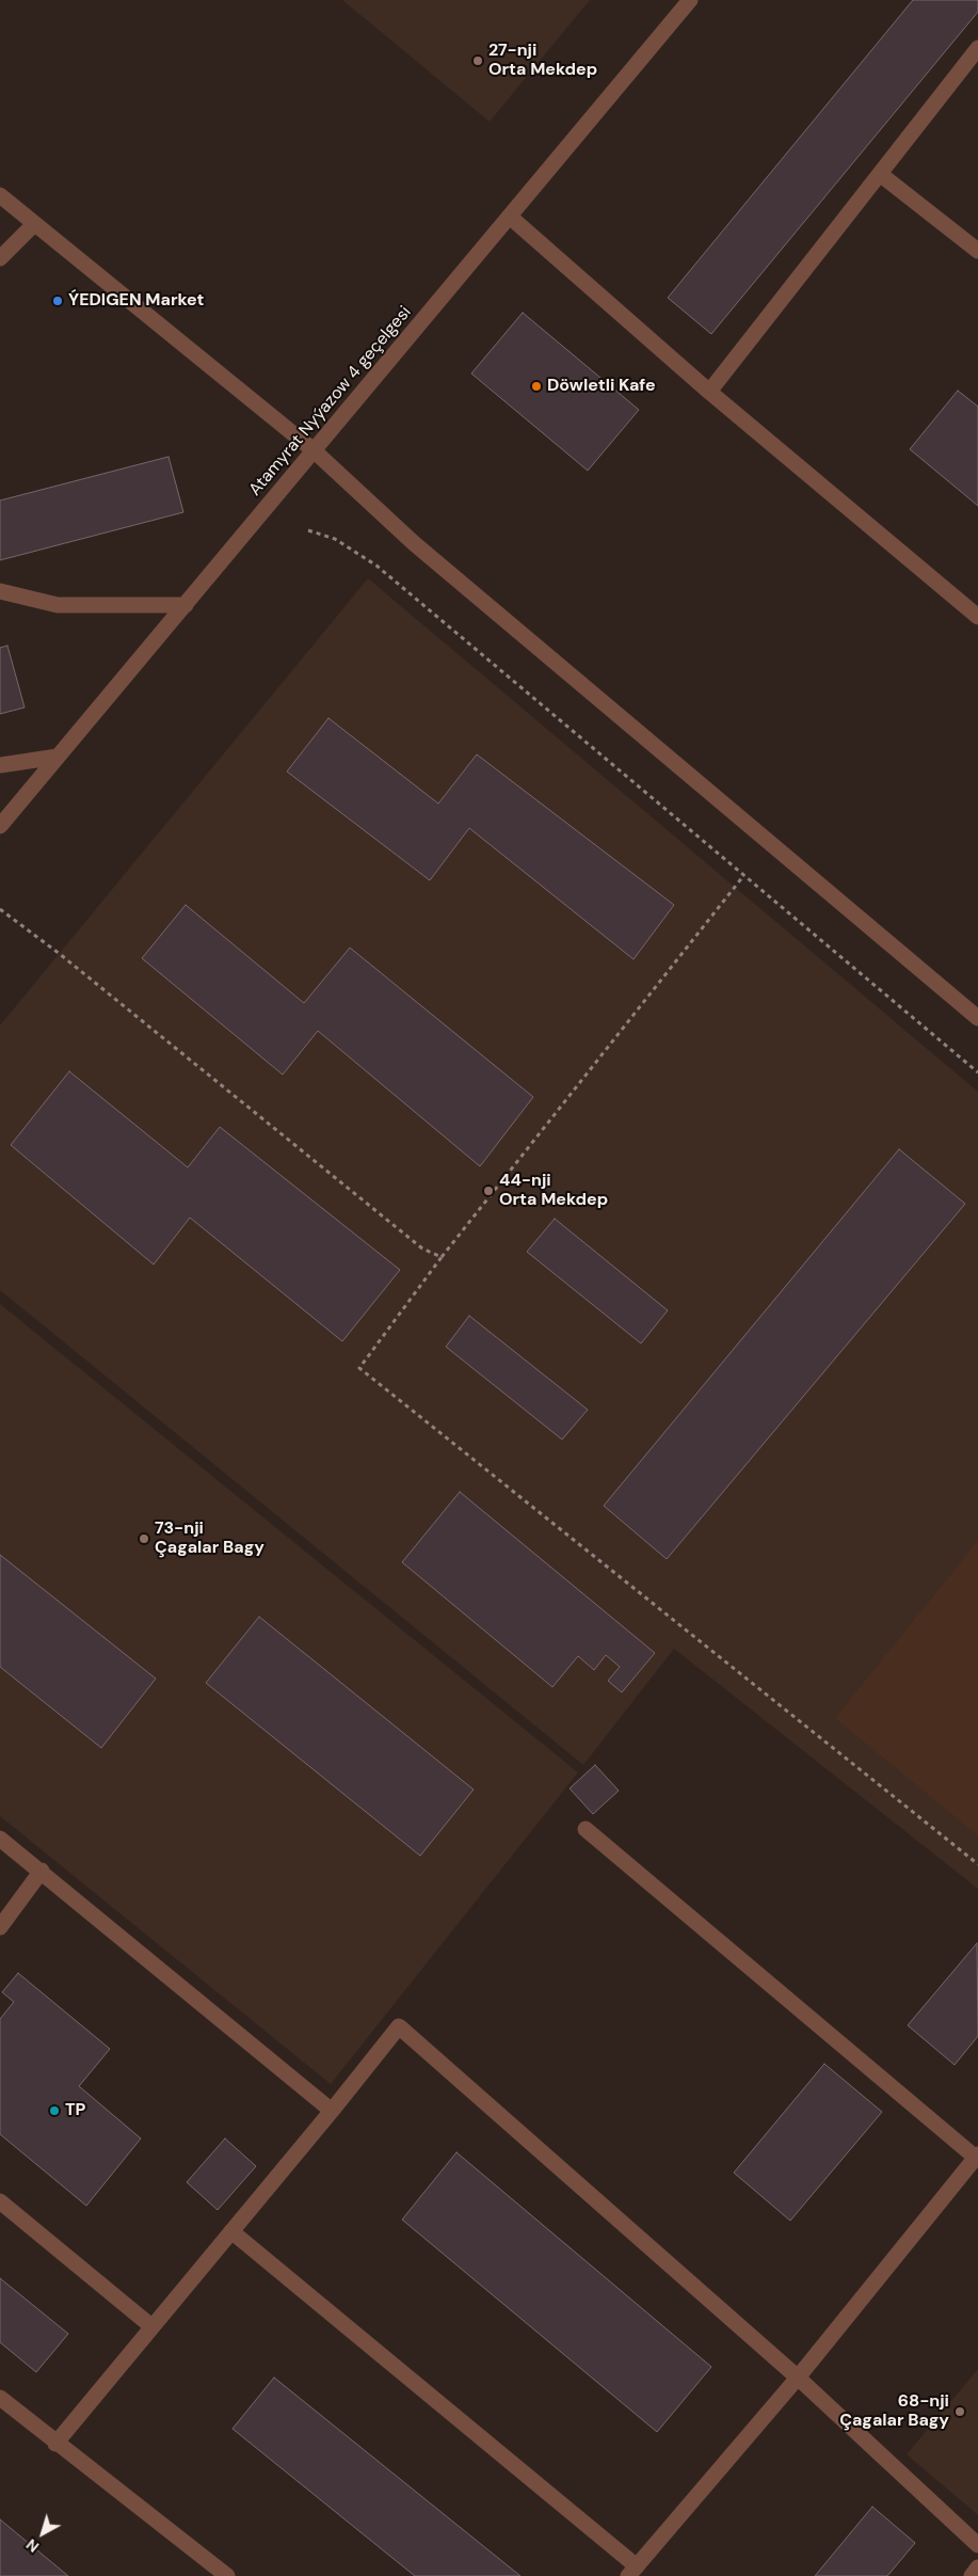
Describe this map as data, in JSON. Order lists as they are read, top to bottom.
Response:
{
  "streets": {
    "street": ["Atamyrat Nyýazow 4 geçelgesi"]
  },
  "places": [
    "27-nji Orta Mekdep",
    "ÝEDIGEN Market",
    "Döwletli Kafe",
    "44-nji Orta Mekdep",
    "73-nji Çagalar Bagy",
    "TP",
    "68-nji Çagalar Bagy"
  ],
  "north": "bottom left"
}
